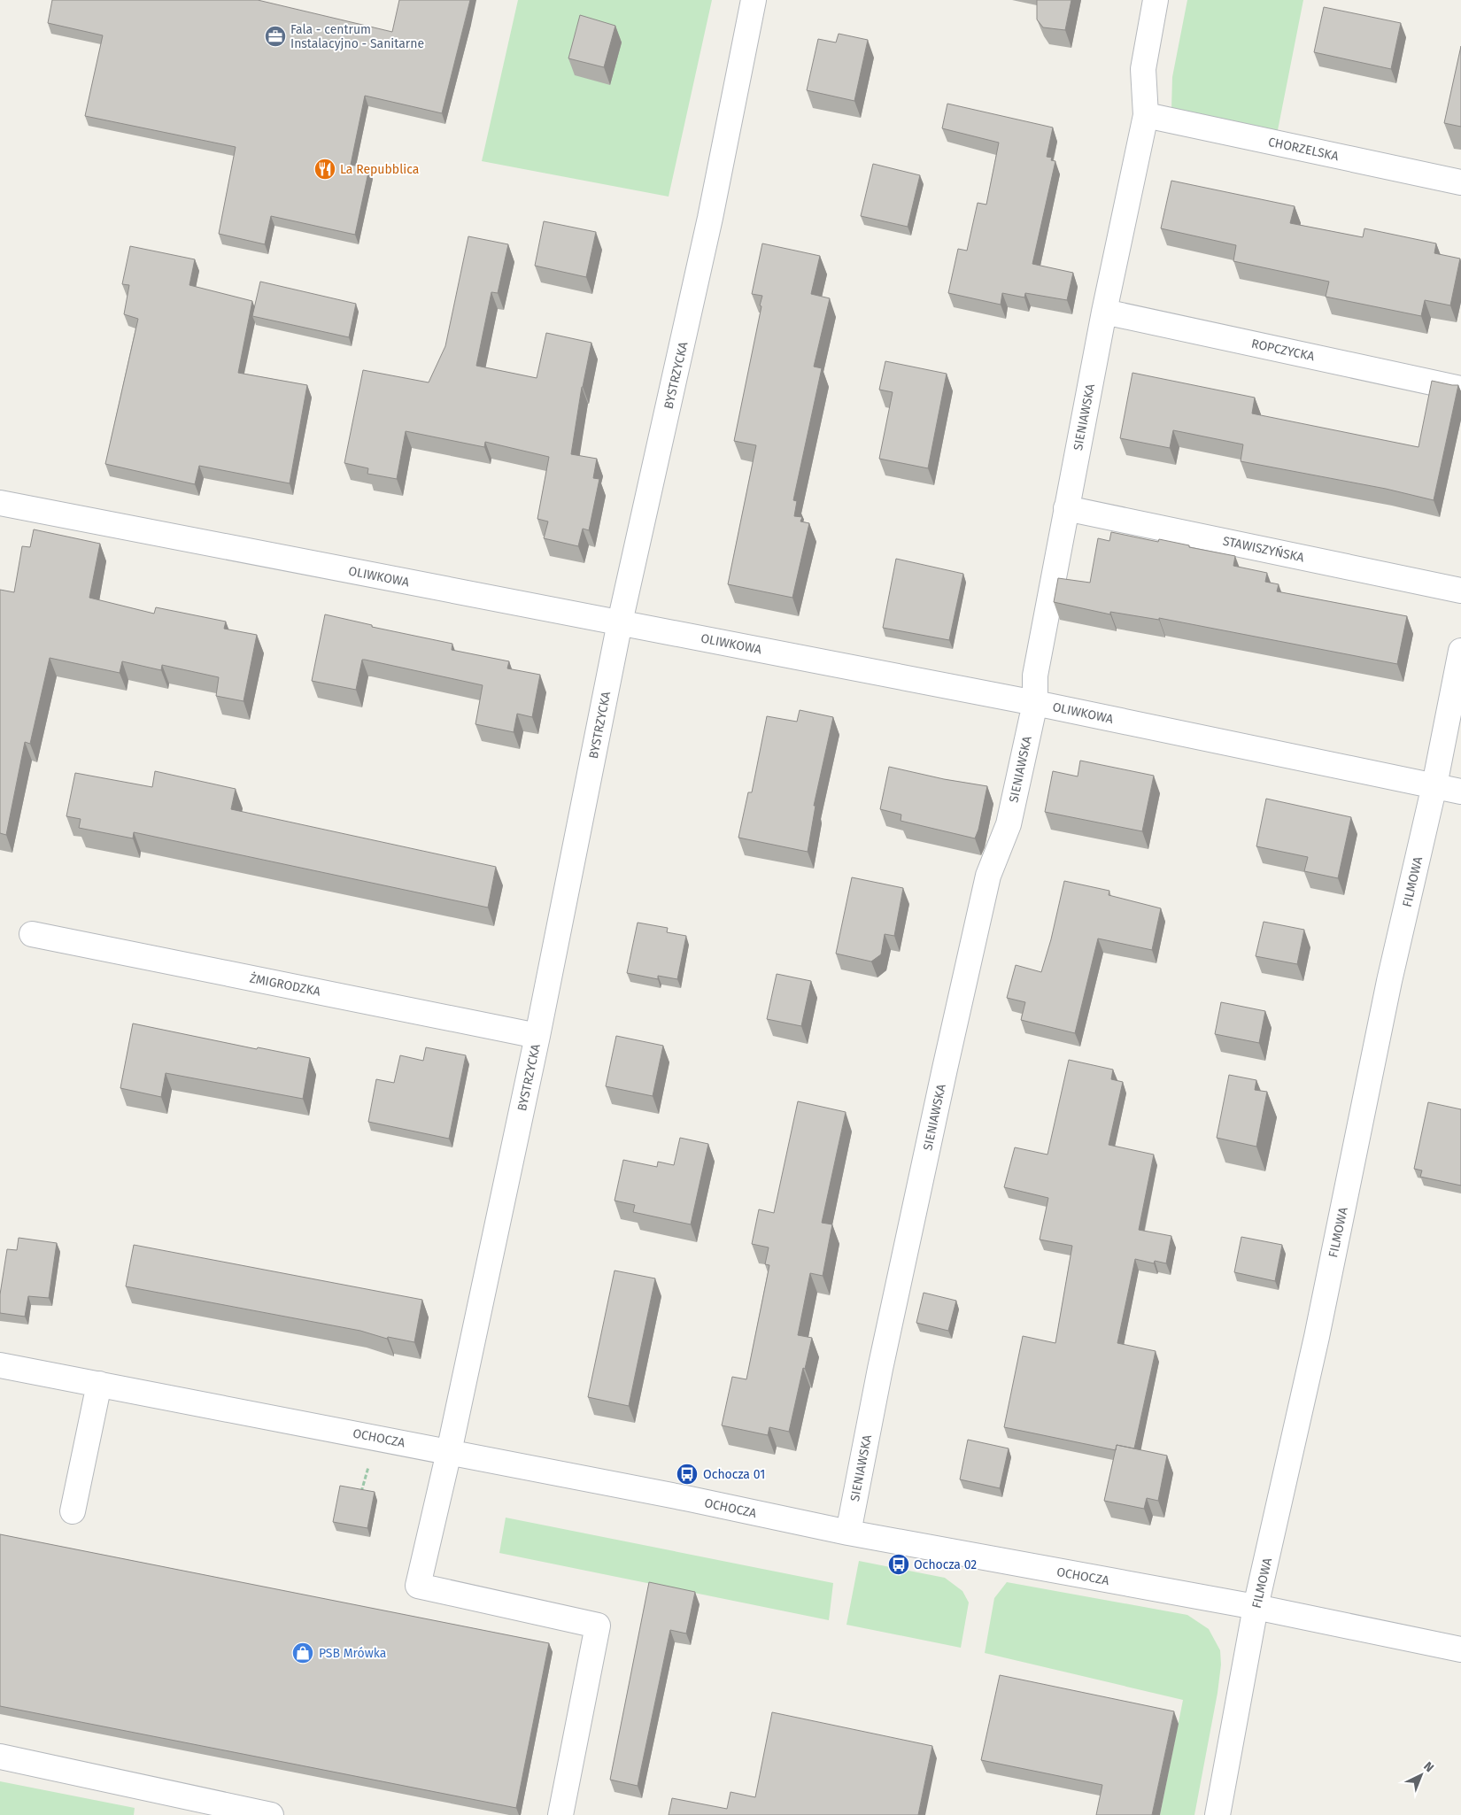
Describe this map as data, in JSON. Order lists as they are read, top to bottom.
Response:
{
  "streets": {
    "street": [
      "CHORZELSKA",
      "ROPCZYCKA",
      "BYSTRZYCKA",
      "SIENIAWSKA",
      "STAWISZYŃSKA",
      "OLIWKOWA",
      "FILMOWA",
      "ŻMIGRODZKA",
      "OCHOCZA"
    ]
  },
  "crossings": [
    ["CHORZELSKA", "SIENIAWSKA"],
    ["ROPCZYCKA", "SIENIAWSKA"],
    ["BYSTRZYCKA", "OLIWKOWA"],
    ["BYSTRZYCKA", "ŻMIGRODZKA"],
    ["BYSTRZYCKA", "OCHOCZA"],
    ["SIENIAWSKA", "STAWISZYŃSKA"],
    ["SIENIAWSKA", "OLIWKOWA"],
    ["SIENIAWSKA", "OCHOCZA"],
    ["OLIWKOWA", "FILMOWA"],
    ["FILMOWA", "OCHOCZA"]
  ],
  "places": {
    "office": ["Fala - centrum Instalacyjno - Sanitarne"],
    "restaurant": ["La Repubblica"],
    "bus stop": ["Ochocza 01", "Ochocza 02"],
    "shop": ["PSB Mrówka"]
  },
  "north": "top right"
}
